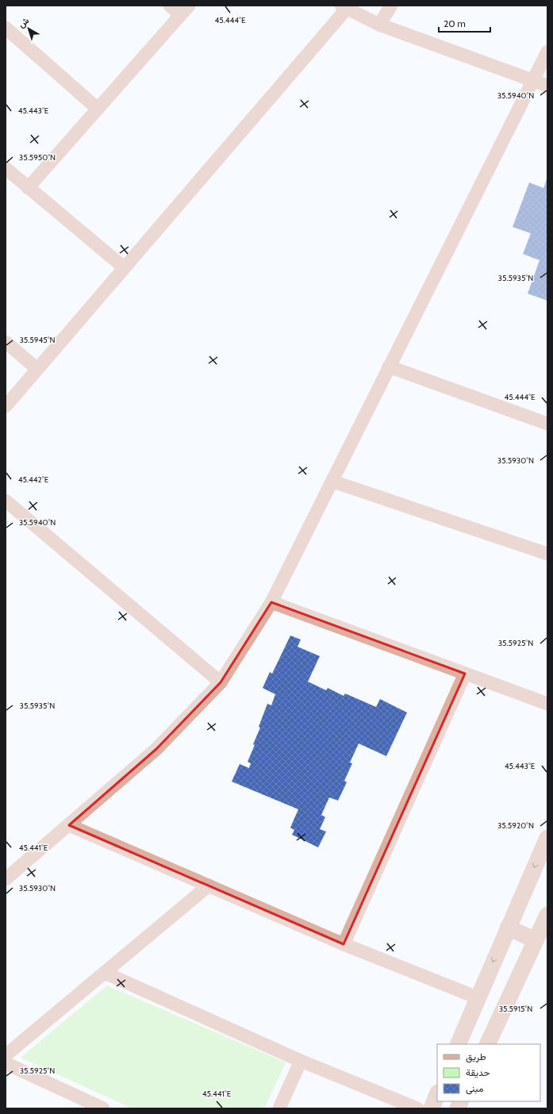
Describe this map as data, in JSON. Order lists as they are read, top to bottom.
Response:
{
  "legend": ["طريق", "حديقة", "مبنى"],
  "scale_bar": "20 m",
  "north": "top left",
  "coordinates": [
    "45.444°E",
    "35.5940°N",
    "45.443°E",
    "35.5950°N",
    "35.5935°N",
    "35.5945°N",
    "35.5930°N",
    "45.442°E",
    "35.5925°N",
    "35.5920°N",
    "45.441°E",
    "35.5915°N"
  ]
}
